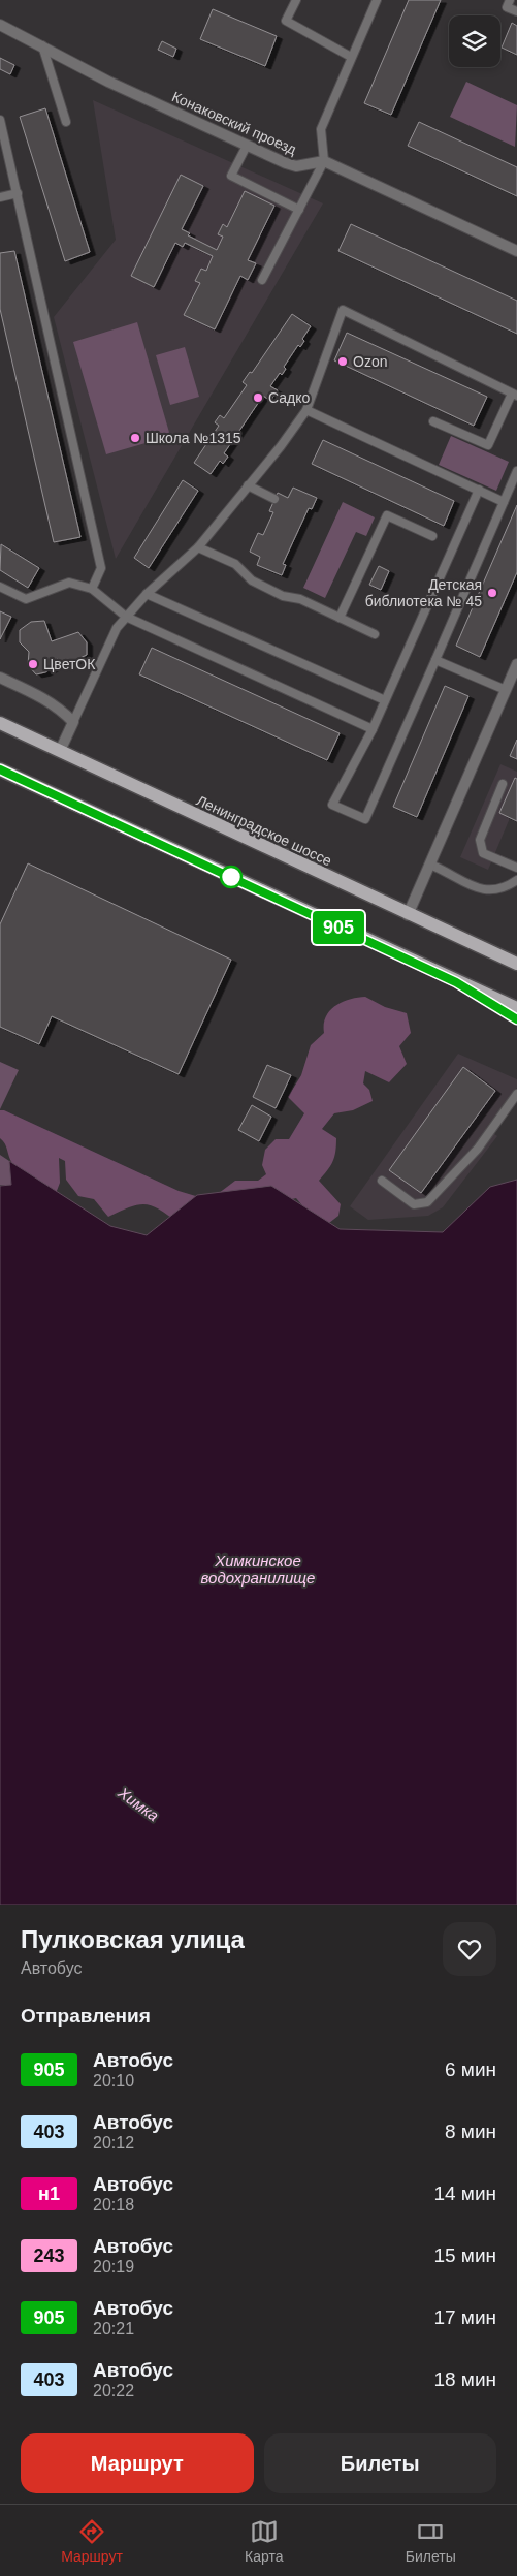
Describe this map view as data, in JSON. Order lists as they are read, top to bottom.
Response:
{
  "streets": {
    "main road": ["Ленинградское шоссе"],
    "street": ["Конаковский проезд"]
  },
  "water": ["Химкинское водохранилище", "Химка"],
  "places": [
    "Ozon",
    "Садко",
    "Школа №1315",
    "Детская библиотека № 45",
    "ЦветОК"
  ],
  "lines": ["bus line 905"],
  "page": {
    "on_map": "905",
    "heading": [
      ["Пулковская улица", "Автобус"],
      "Отправления"
    ],
    "list": [
      {
        "mark": "905",
        "name": "Автобус",
        "note": "20:10",
        "value": "6 мин"
      },
      {
        "mark": "403",
        "name": "Автобус",
        "note": "20:12",
        "value": "8 мин"
      },
      {
        "mark": "н1",
        "name": "Автобус",
        "note": "20:18",
        "value": "14 мин"
      },
      {
        "mark": "243",
        "name": "Автобус",
        "note": "20:19",
        "value": "15 мин"
      },
      {
        "mark": "905",
        "name": "Автобус",
        "note": "20:21",
        "value": "17 мин"
      },
      {
        "mark": "403",
        "name": "Автобус",
        "note": "20:22",
        "value": "18 мин"
      }
    ],
    "buttons": ["Маршрут", "Билеты"],
    "tabs": ["Маршрут", "Карта", "Билеты"]
  }
}
